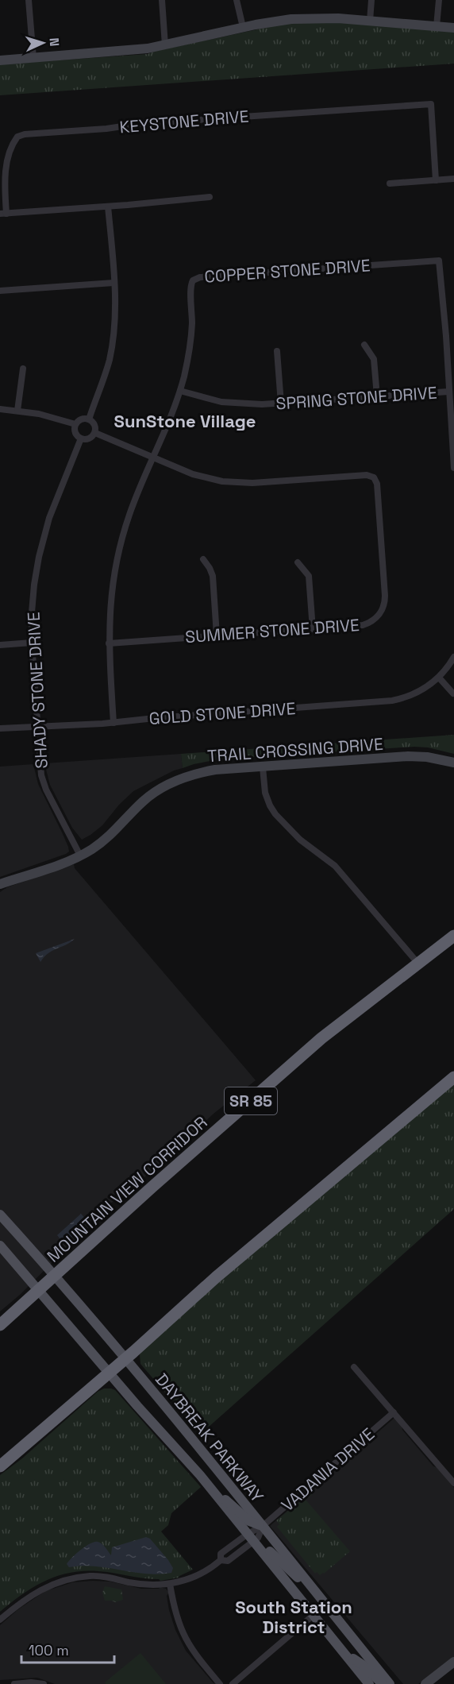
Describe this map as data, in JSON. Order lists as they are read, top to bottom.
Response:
{
  "streets": {
    "highway": ["SR 85", "MOUNTAIN VIEW CORRIDOR"],
    "main road": ["DAYBREAK PARKWAY"],
    "street": [
      "KEYSTONE DRIVE",
      "COPPER STONE DRIVE",
      "SPRING STONE DRIVE",
      "SUMMER STONE DRIVE",
      "SHADY STONE DRIVE",
      "GOLD STONE DRIVE",
      "TRAIL CROSSING DRIVE",
      "VADANIA DRIVE"
    ]
  },
  "crossings": [
    ["COPPER STONE DRIVE", "SPRING STONE DRIVE"],
    ["COPPER STONE DRIVE", "SUMMER STONE DRIVE"],
    ["COPPER STONE DRIVE", "GOLD STONE DRIVE"],
    ["SHADY STONE DRIVE", "GOLD STONE DRIVE"],
    ["SHADY STONE DRIVE", "TRAIL CROSSING DRIVE"],
    ["MOUNTAIN VIEW CORRIDOR", "DAYBREAK PARKWAY"],
    ["DAYBREAK PARKWAY", "VADANIA DRIVE"]
  ],
  "districts": ["SunStone Village", "South Station District"],
  "scale_bar": "100 m",
  "north": "right"
}
